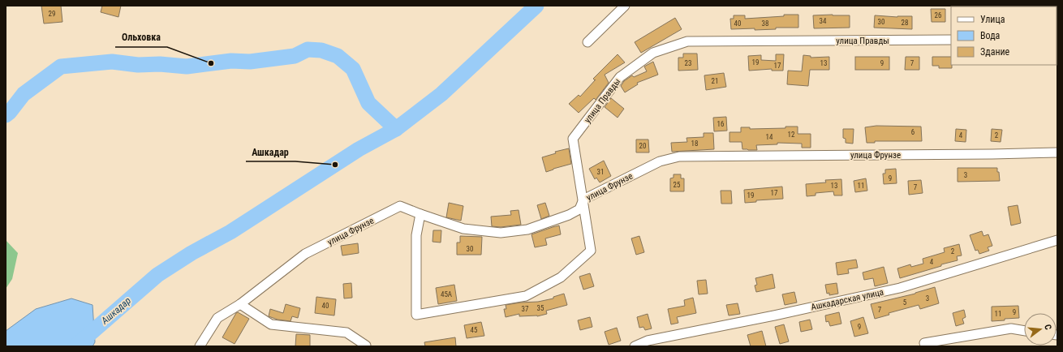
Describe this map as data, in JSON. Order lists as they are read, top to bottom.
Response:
{
  "streets": {
    "street": ["улица Правды", "улица Фрунзе", "Ашкадарская улица"]
  },
  "crossings": [
    ["улица Правды", "улица Фрунзе"]
  ],
  "water": ["Ашкадар"],
  "places": ["Ольховка", "Ашкадар"],
  "house_numbers": [
    "29",
    "26",
    "34",
    "30",
    "28",
    "40",
    "38",
    "19",
    "23",
    "13",
    "9",
    "7",
    "17",
    "21",
    "16",
    "6",
    "12",
    "4",
    "2",
    "14",
    "18",
    "20",
    "31",
    "3",
    "9",
    "25",
    "13",
    "11",
    "7",
    "17",
    "19",
    "30",
    "2",
    "4",
    "45А",
    "3",
    "5",
    "40",
    "35",
    "37",
    "7",
    "9",
    "11",
    "9",
    "45"
  ],
  "legend": ["Улица", "Вода", "Здание"],
  "north": "right"
}
